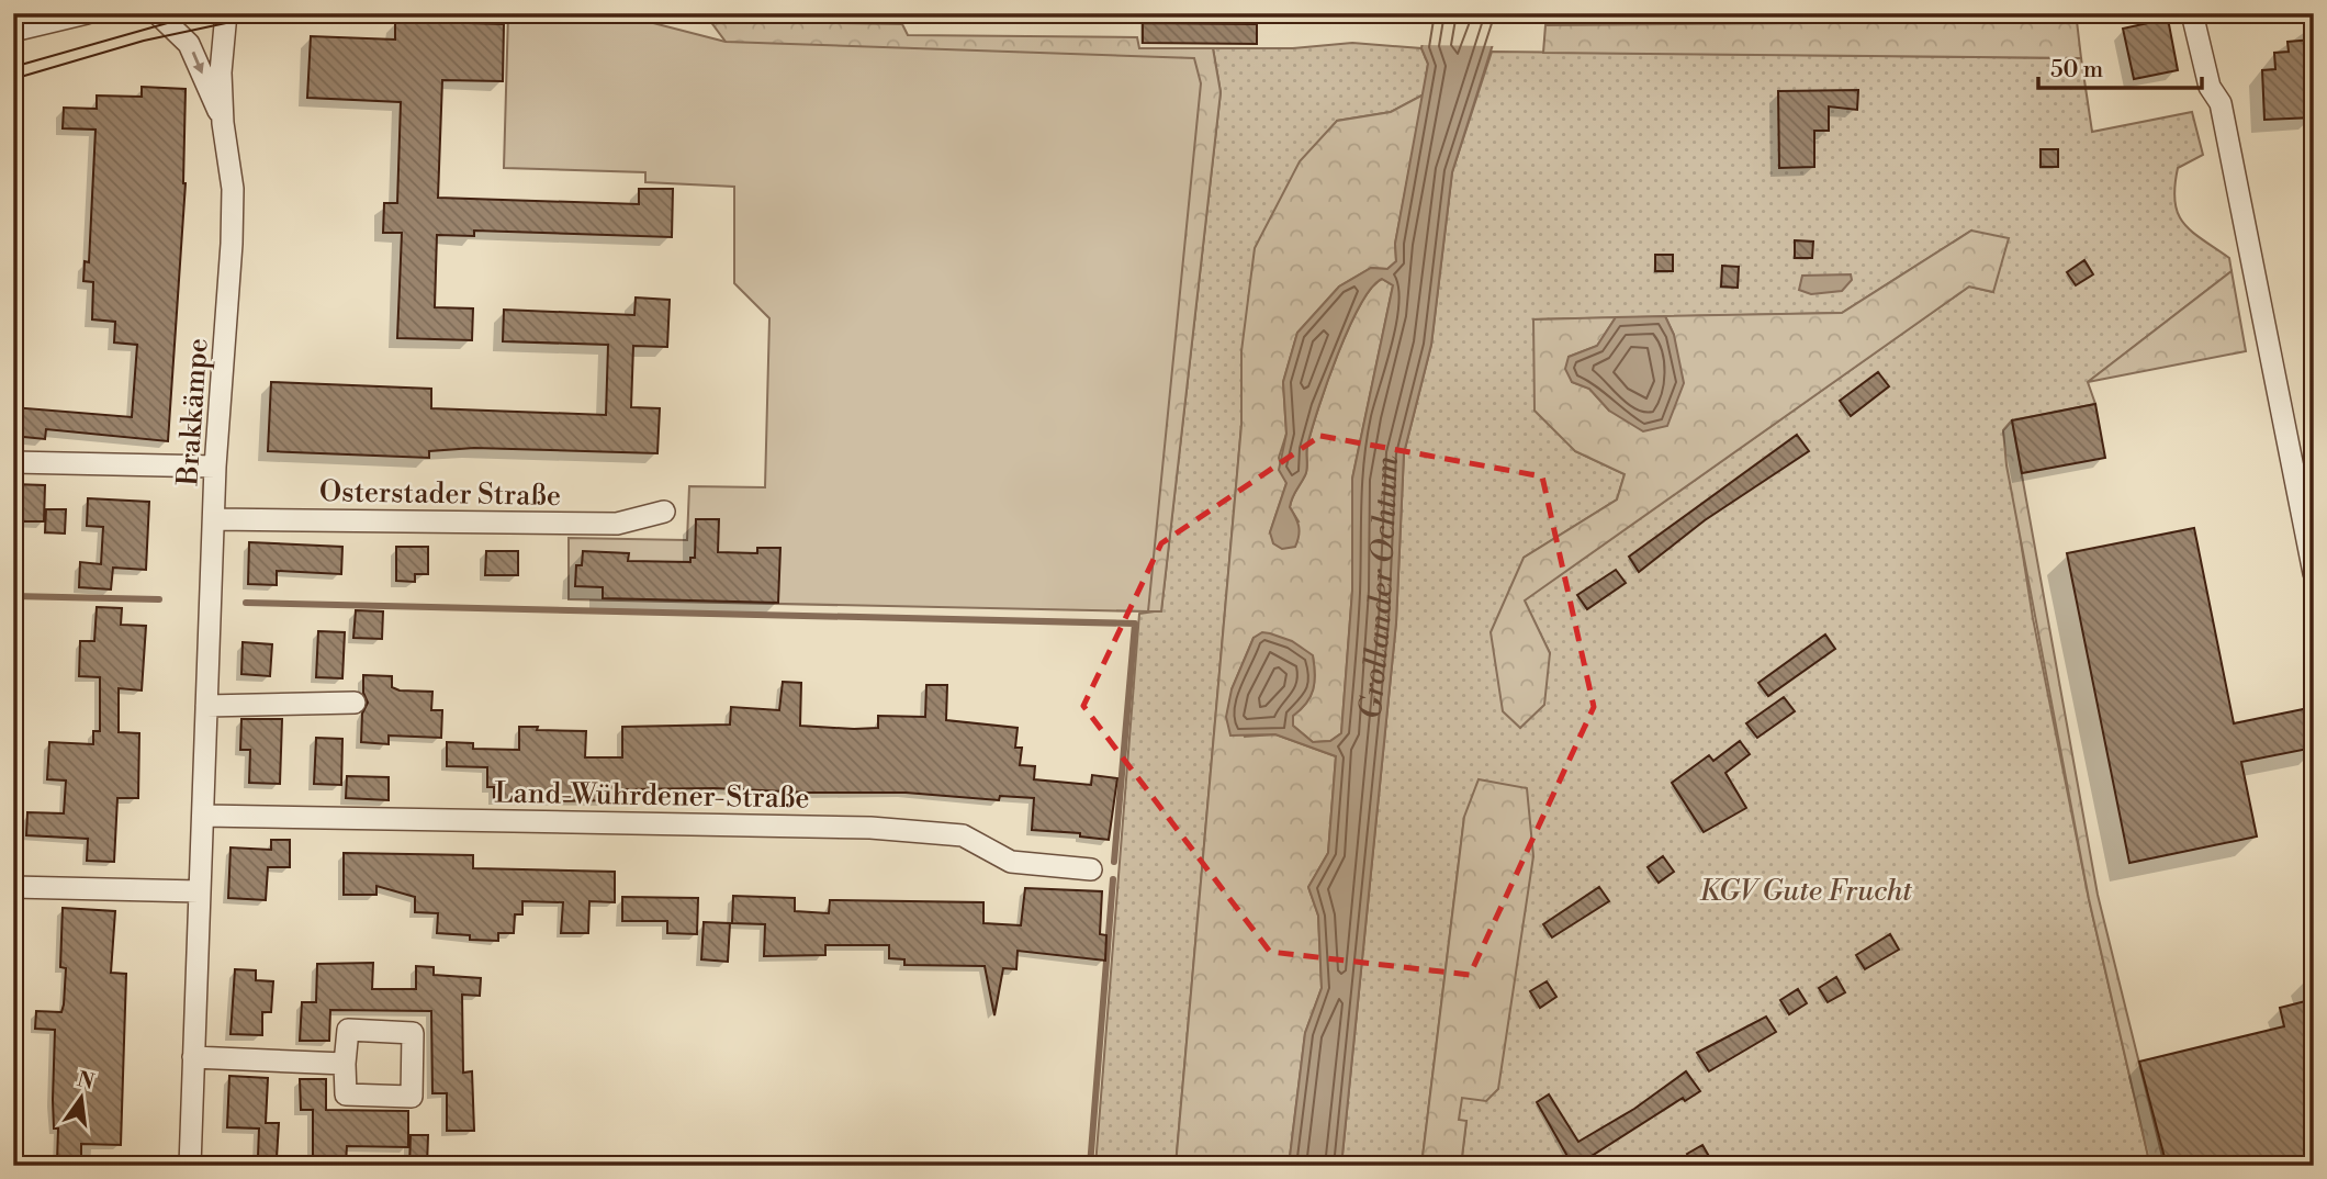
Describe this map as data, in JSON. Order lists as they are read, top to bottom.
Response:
{
  "streets": {
    "street": ["Brakkämpe", "Osterstader Straße", "Land-Wührdener-Straße"]
  },
  "crossings": [
    ["Brakkämpe", "Osterstader Straße"],
    ["Brakkämpe", "Land-Wührdener-Straße"]
  ],
  "water": ["Grollander Ochtum"],
  "parks": ["KGV Gute Frucht"],
  "scale_bar": "50 m",
  "north": "top"
}
